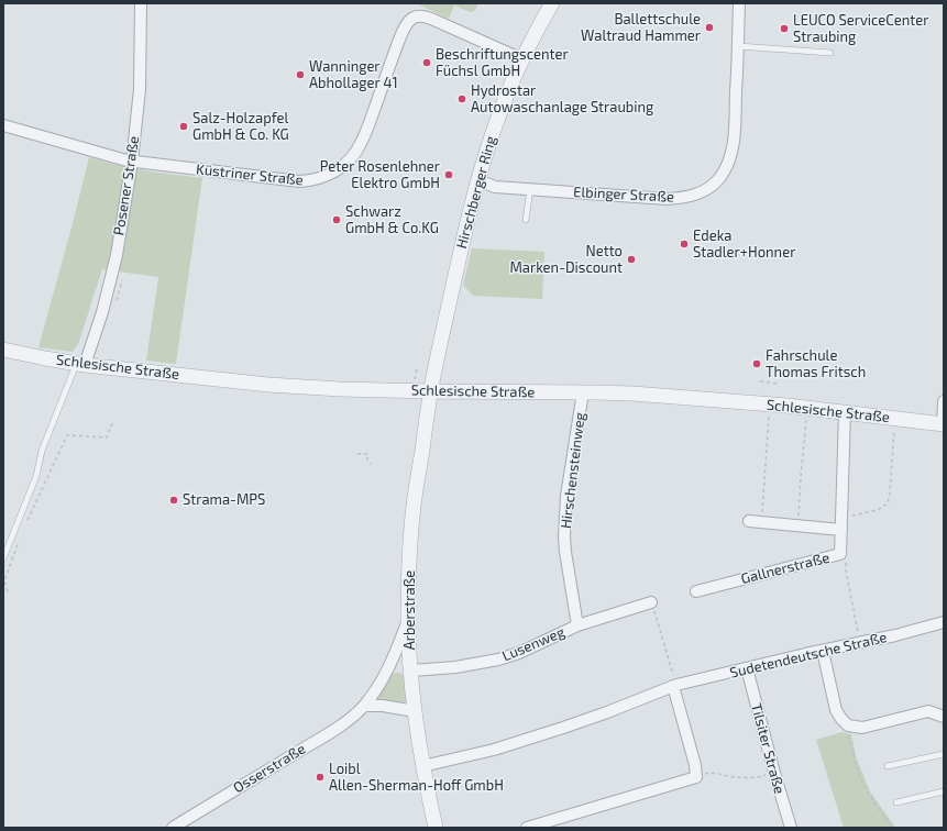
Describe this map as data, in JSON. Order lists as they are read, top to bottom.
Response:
{
  "streets": {
    "street": [
      "Küstriner Straße",
      "Posener Straße",
      "Hirschberger Ring",
      "Elbinger Straße",
      "Schlesische Straße",
      "Hirschensteinweg",
      "Gallnerstraße",
      "Arberstraße",
      "Lusenweg",
      "Sudetendeutsche Straße",
      "Tilsiter Straße",
      "Osserstraße"
    ]
  },
  "crossings": [
    ["Küstriner Straße", "Posener Straße"],
    ["Küstriner Straße", "Hirschberger Ring"],
    ["Posener Straße", "Schlesische Straße"],
    ["Hirschberger Ring", "Elbinger Straße"],
    ["Hirschberger Ring", "Schlesische Straße"],
    ["Hirschberger Ring", "Arberstraße"],
    ["Schlesische Straße", "Hirschensteinweg"],
    ["Schlesische Straße", "Gallnerstraße"],
    ["Schlesische Straße", "Arberstraße"],
    ["Hirschensteinweg", "Lusenweg"],
    ["Arberstraße", "Lusenweg"],
    ["Arberstraße", "Sudetendeutsche Straße"],
    ["Arberstraße", "Osserstraße"],
    ["Sudetendeutsche Straße", "Tilsiter Straße"]
  ],
  "places": [
    "Ballettschule Waltraud Hammer",
    "LEUCO ServiceCenter Straubing",
    "Beschriftungscenter Füchsl GmbH",
    "Wanninger Abhollager 41",
    "Hydrostar Autowaschanlage Straubing",
    "Salz-Holzapfel GmbH & Co. KG",
    "Peter Rosenlehner Elektro GmbH",
    "Schwarz GmbH & Co.KG",
    "Edeka Stadler+Honner",
    "Netto Marken-Discount",
    "Fahrschule Thomas Fritsch",
    "Strama-MPS",
    "Loibl Allen-Sherman-Hoff GmbH"
  ]
}
